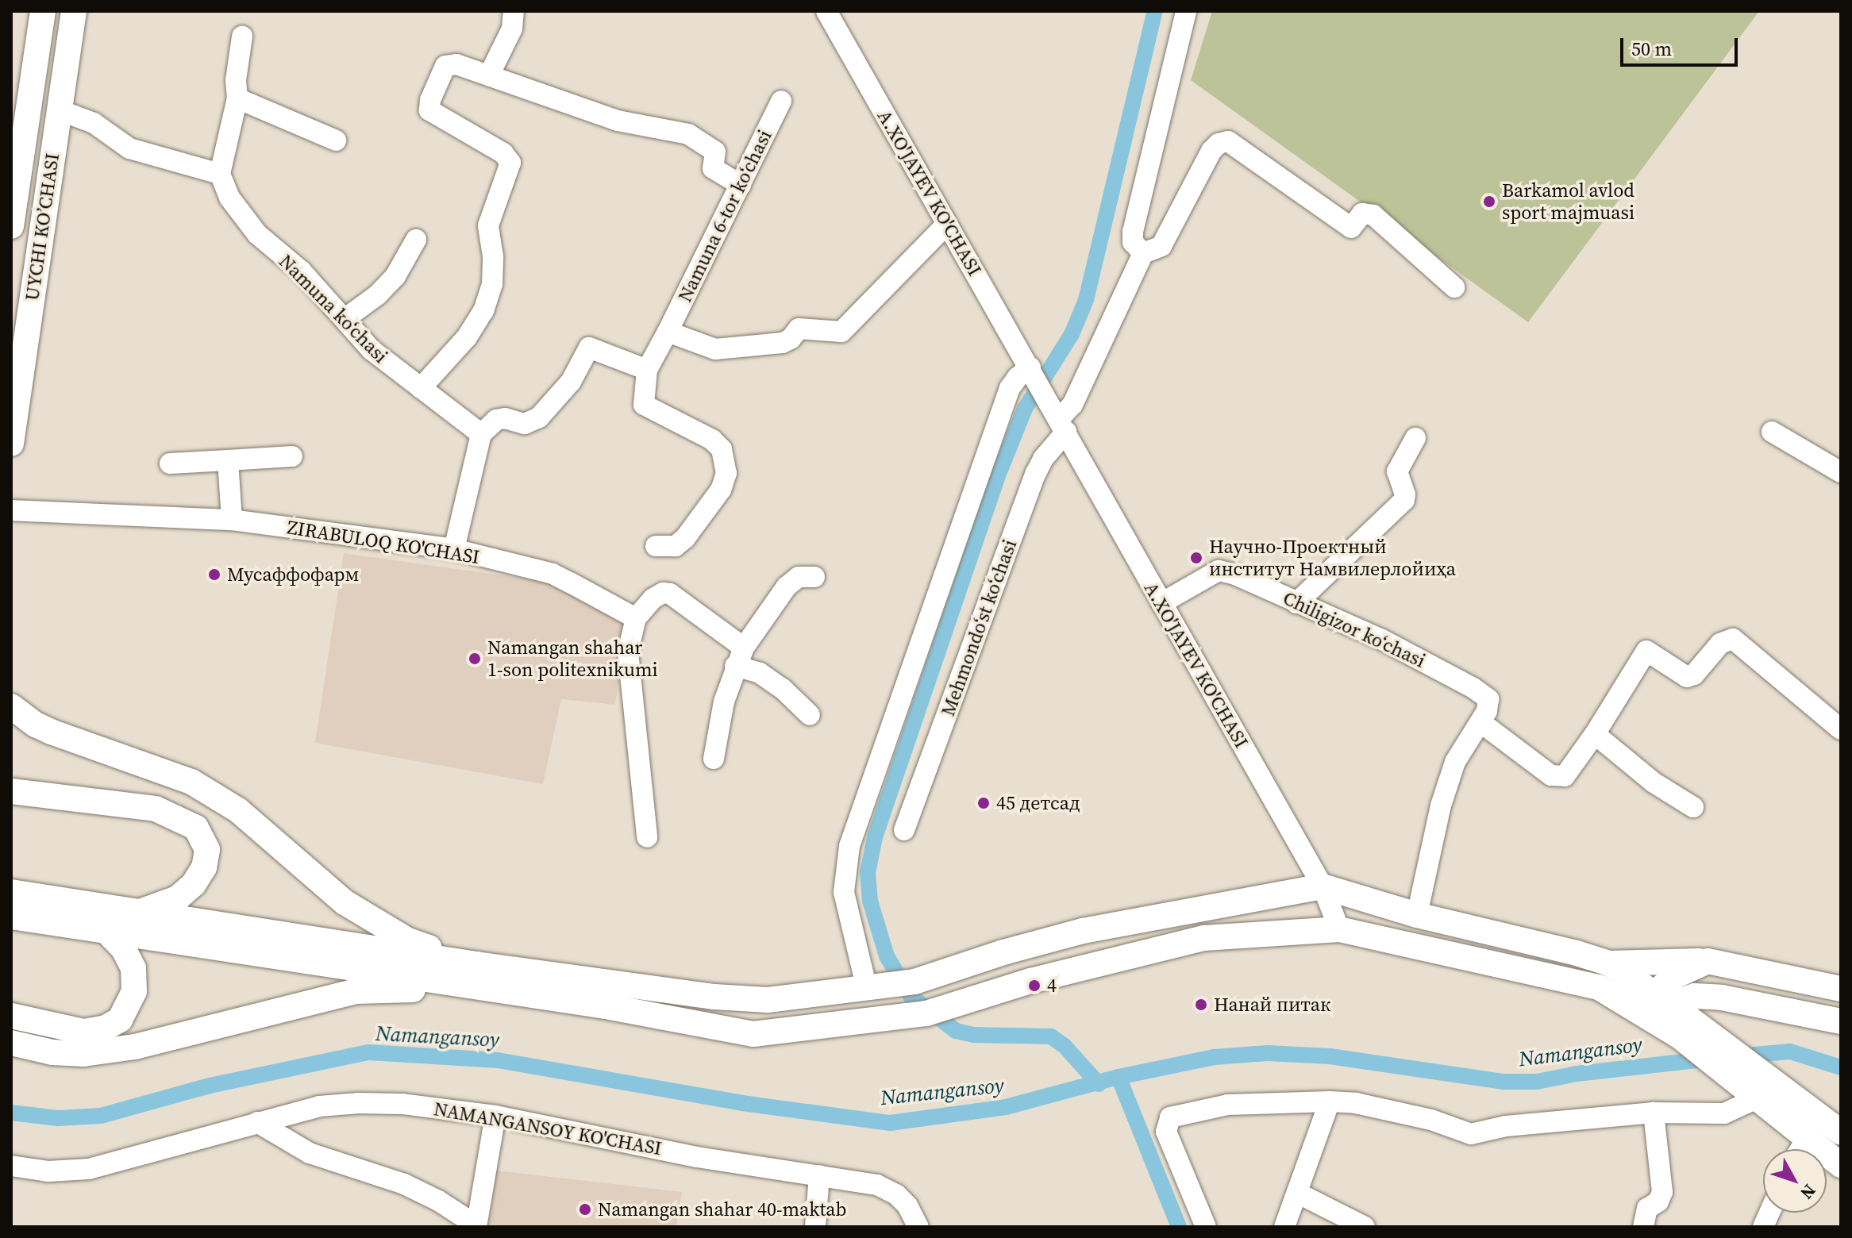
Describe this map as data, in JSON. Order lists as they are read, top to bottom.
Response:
{
  "streets": {
    "main road": ["UYCHI KO’CHASI"],
    "street": [
      "A.XO'JAYEV KO'CHASI",
      "Namuna 6-tor koʻchasi",
      "Namuna koʻchasi",
      "ZIRABULOQ KO'CHASI",
      "Mehmondoʻst koʻchasi",
      "Chiligizor koʻchasi",
      "NAMANGANSOY KO'CHASI"
    ]
  },
  "crossings": [
    ["A.XO'JAYEV KO'CHASI", "Mehmondoʻst koʻchasi"],
    ["A.XO'JAYEV KO'CHASI", "Chiligizor koʻchasi"]
  ],
  "water": ["Namangansoy"],
  "places": [
    "Barkamol avlod sport majmuasi",
    "Научно-Проектный институт Намвилерлойиҳа",
    "Мусаффофарм",
    "Namangan shahar 1-son politexnikumi",
    "45 детсад",
    "4",
    "Нанай питак",
    "Namangan shahar 40-maktab"
  ],
  "scale_bar": "50 m",
  "north": "bottom right"
}
